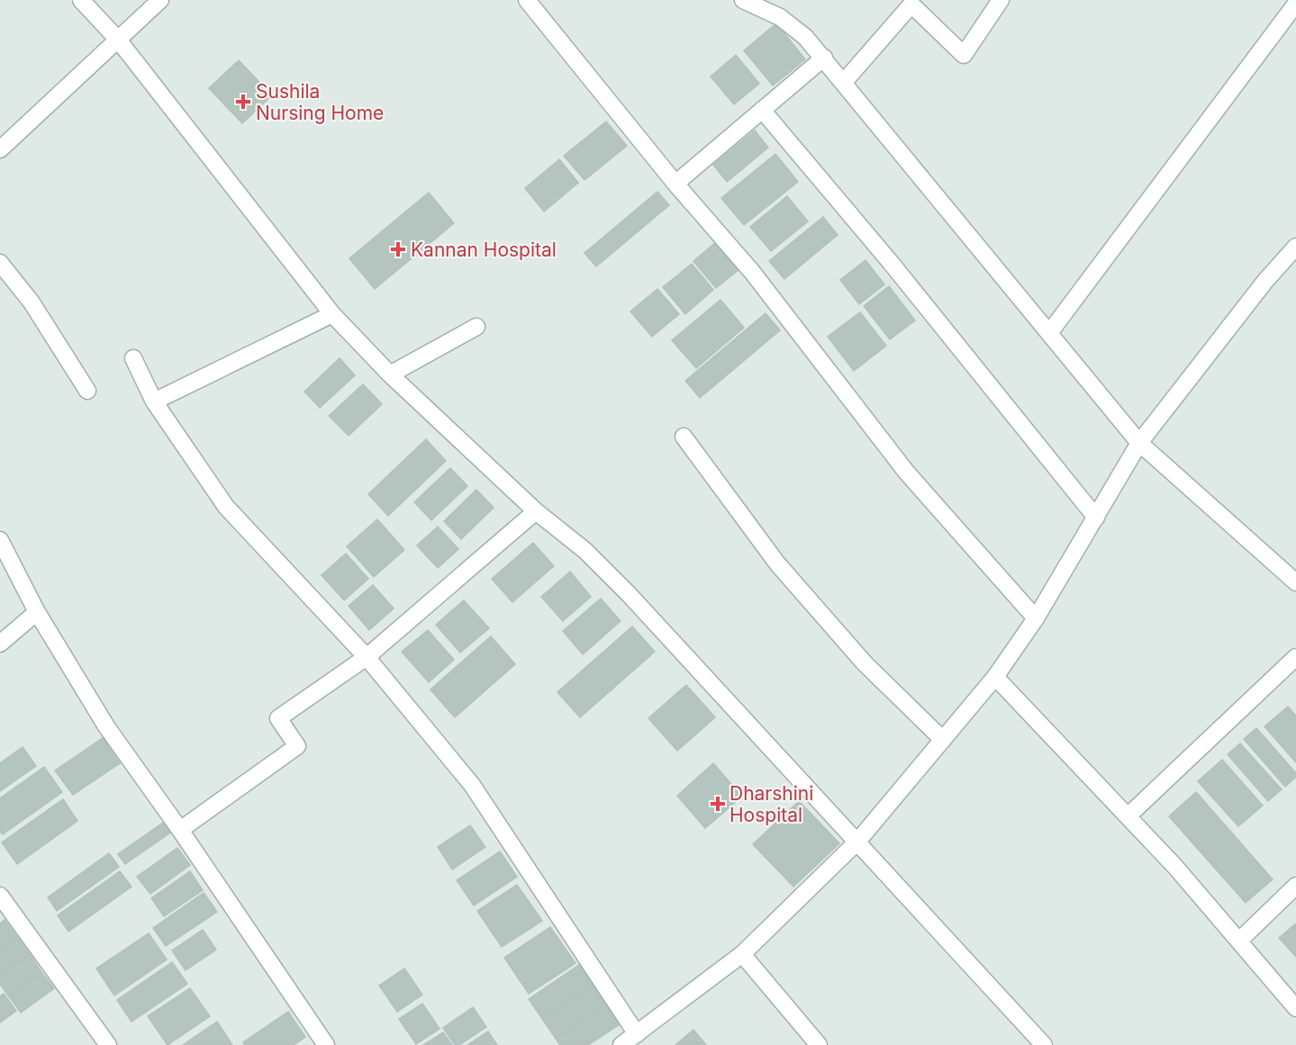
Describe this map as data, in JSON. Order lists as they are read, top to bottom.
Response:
{
  "places": {
    "health": ["Sushila Nursing Home", "Kannan Hospital", "Dharshini Hospital"]
  }
}
